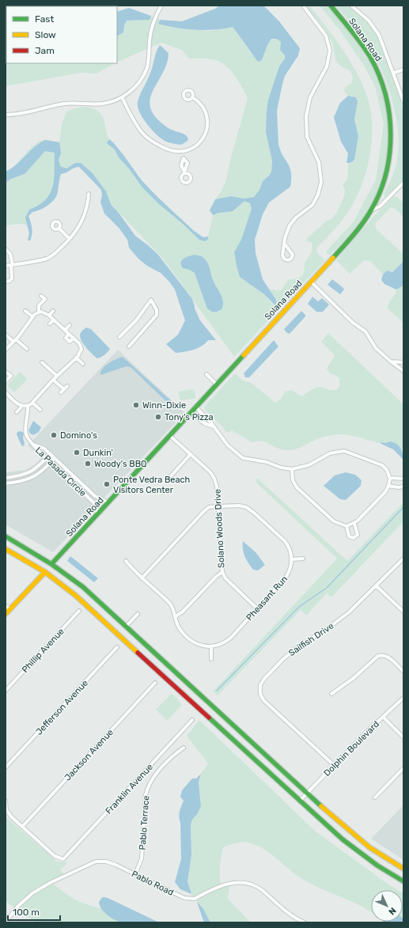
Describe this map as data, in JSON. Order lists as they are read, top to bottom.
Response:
{
  "streets": {
    "main road": ["Solana Road"],
    "street": [
      "La Pasada Circle",
      "Solano Woods Drive",
      "Pheasant Run",
      "Sailfish Drive",
      "Phillip Avenue",
      "Jefferson Avenue",
      "Dolphin Boulevard",
      "Jackson Avenue",
      "Franklin Avenue",
      "Pablo Terrace",
      "Pablo Road"
    ]
  },
  "crossings": [
    ["Solana Road", "La Pasada Circle"],
    ["Solana Road", "Solano Woods Drive"],
    ["Solano Woods Drive", "Pheasant Run"],
    ["Sailfish Drive", "Dolphin Boulevard"],
    ["Jackson Avenue", "Franklin Avenue"],
    ["Pablo Terrace", "Pablo Road"]
  ],
  "places": [
    "Winn-Dixie",
    "Tony's Pizza",
    "Domino's",
    "Dunkin'",
    "Woody's BBQ",
    "Ponte Vedra Beach Visitors Center"
  ],
  "legend": ["Fast", "Slow", "Jam"],
  "scale_bar": "100 m",
  "north": "bottom right"
}
